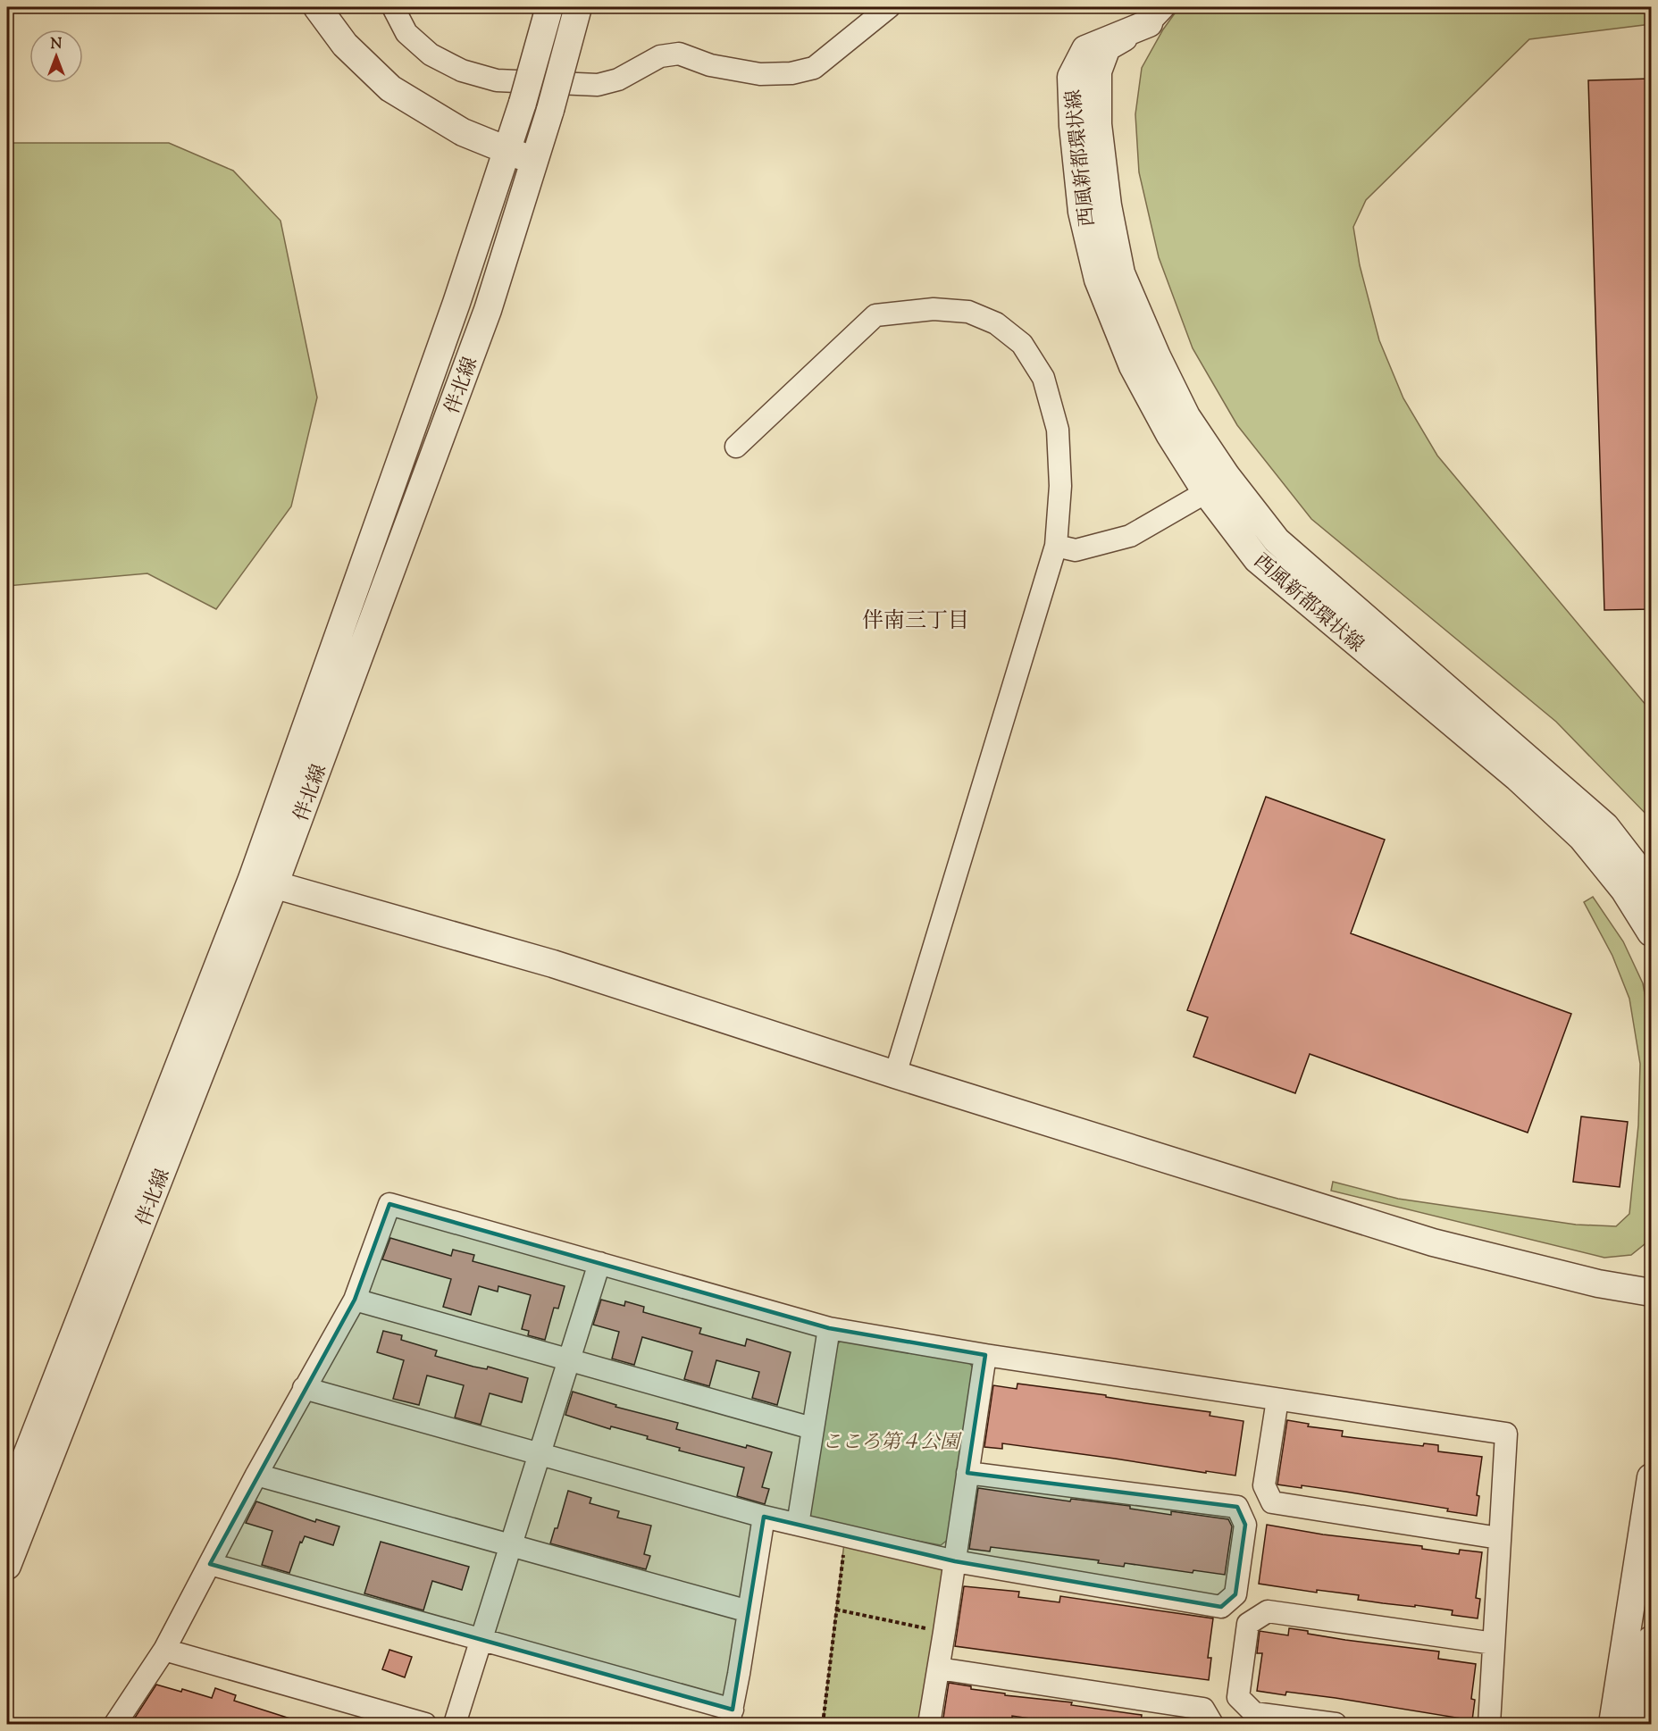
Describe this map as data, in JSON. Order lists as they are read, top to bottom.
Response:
{
  "streets": {
    "street": ["西風新都環状線", "伴北線"]
  },
  "districts": ["伴南三丁目"],
  "parks": ["こころ第４公園"],
  "north": "top"
}
